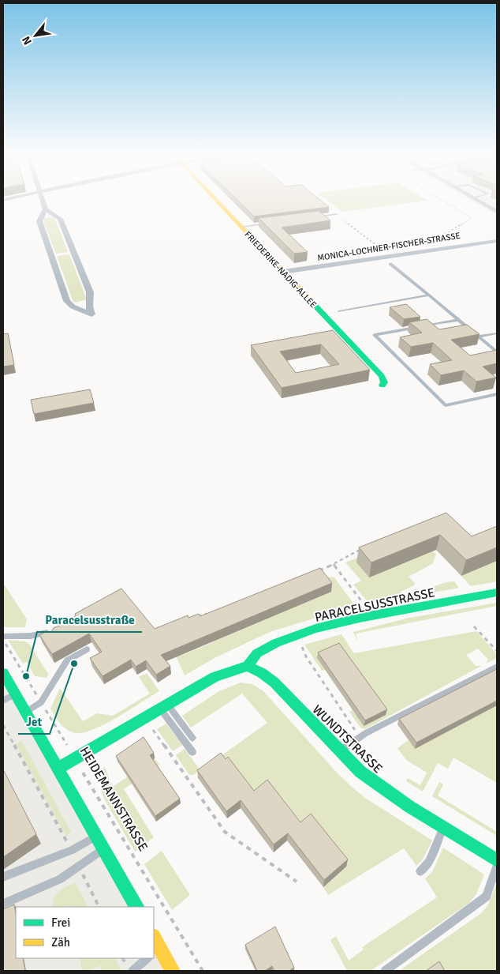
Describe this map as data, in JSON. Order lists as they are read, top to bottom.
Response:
{
  "streets": {
    "street": [
      "MONICA-LOCHNER-FISCHER-STRASSE",
      "FRIEDERIKE-NADIG-ALLEE",
      "PARACELSUSSTRASSE",
      "WUNDTSTRASSE"
    ],
    "path": ["HEIDEMANNSTRASSE"]
  },
  "crossings": [
    ["MONICA-LOCHNER-FISCHER-STRASSE", "FRIEDERIKE-NADIG-ALLEE"],
    ["PARACELSUSSTRASSE", "WUNDTSTRASSE"]
  ],
  "places": ["Jet", "Paracelsusstraße"],
  "legend": ["Frei", "Zäh"],
  "north": "bottom left"
}
